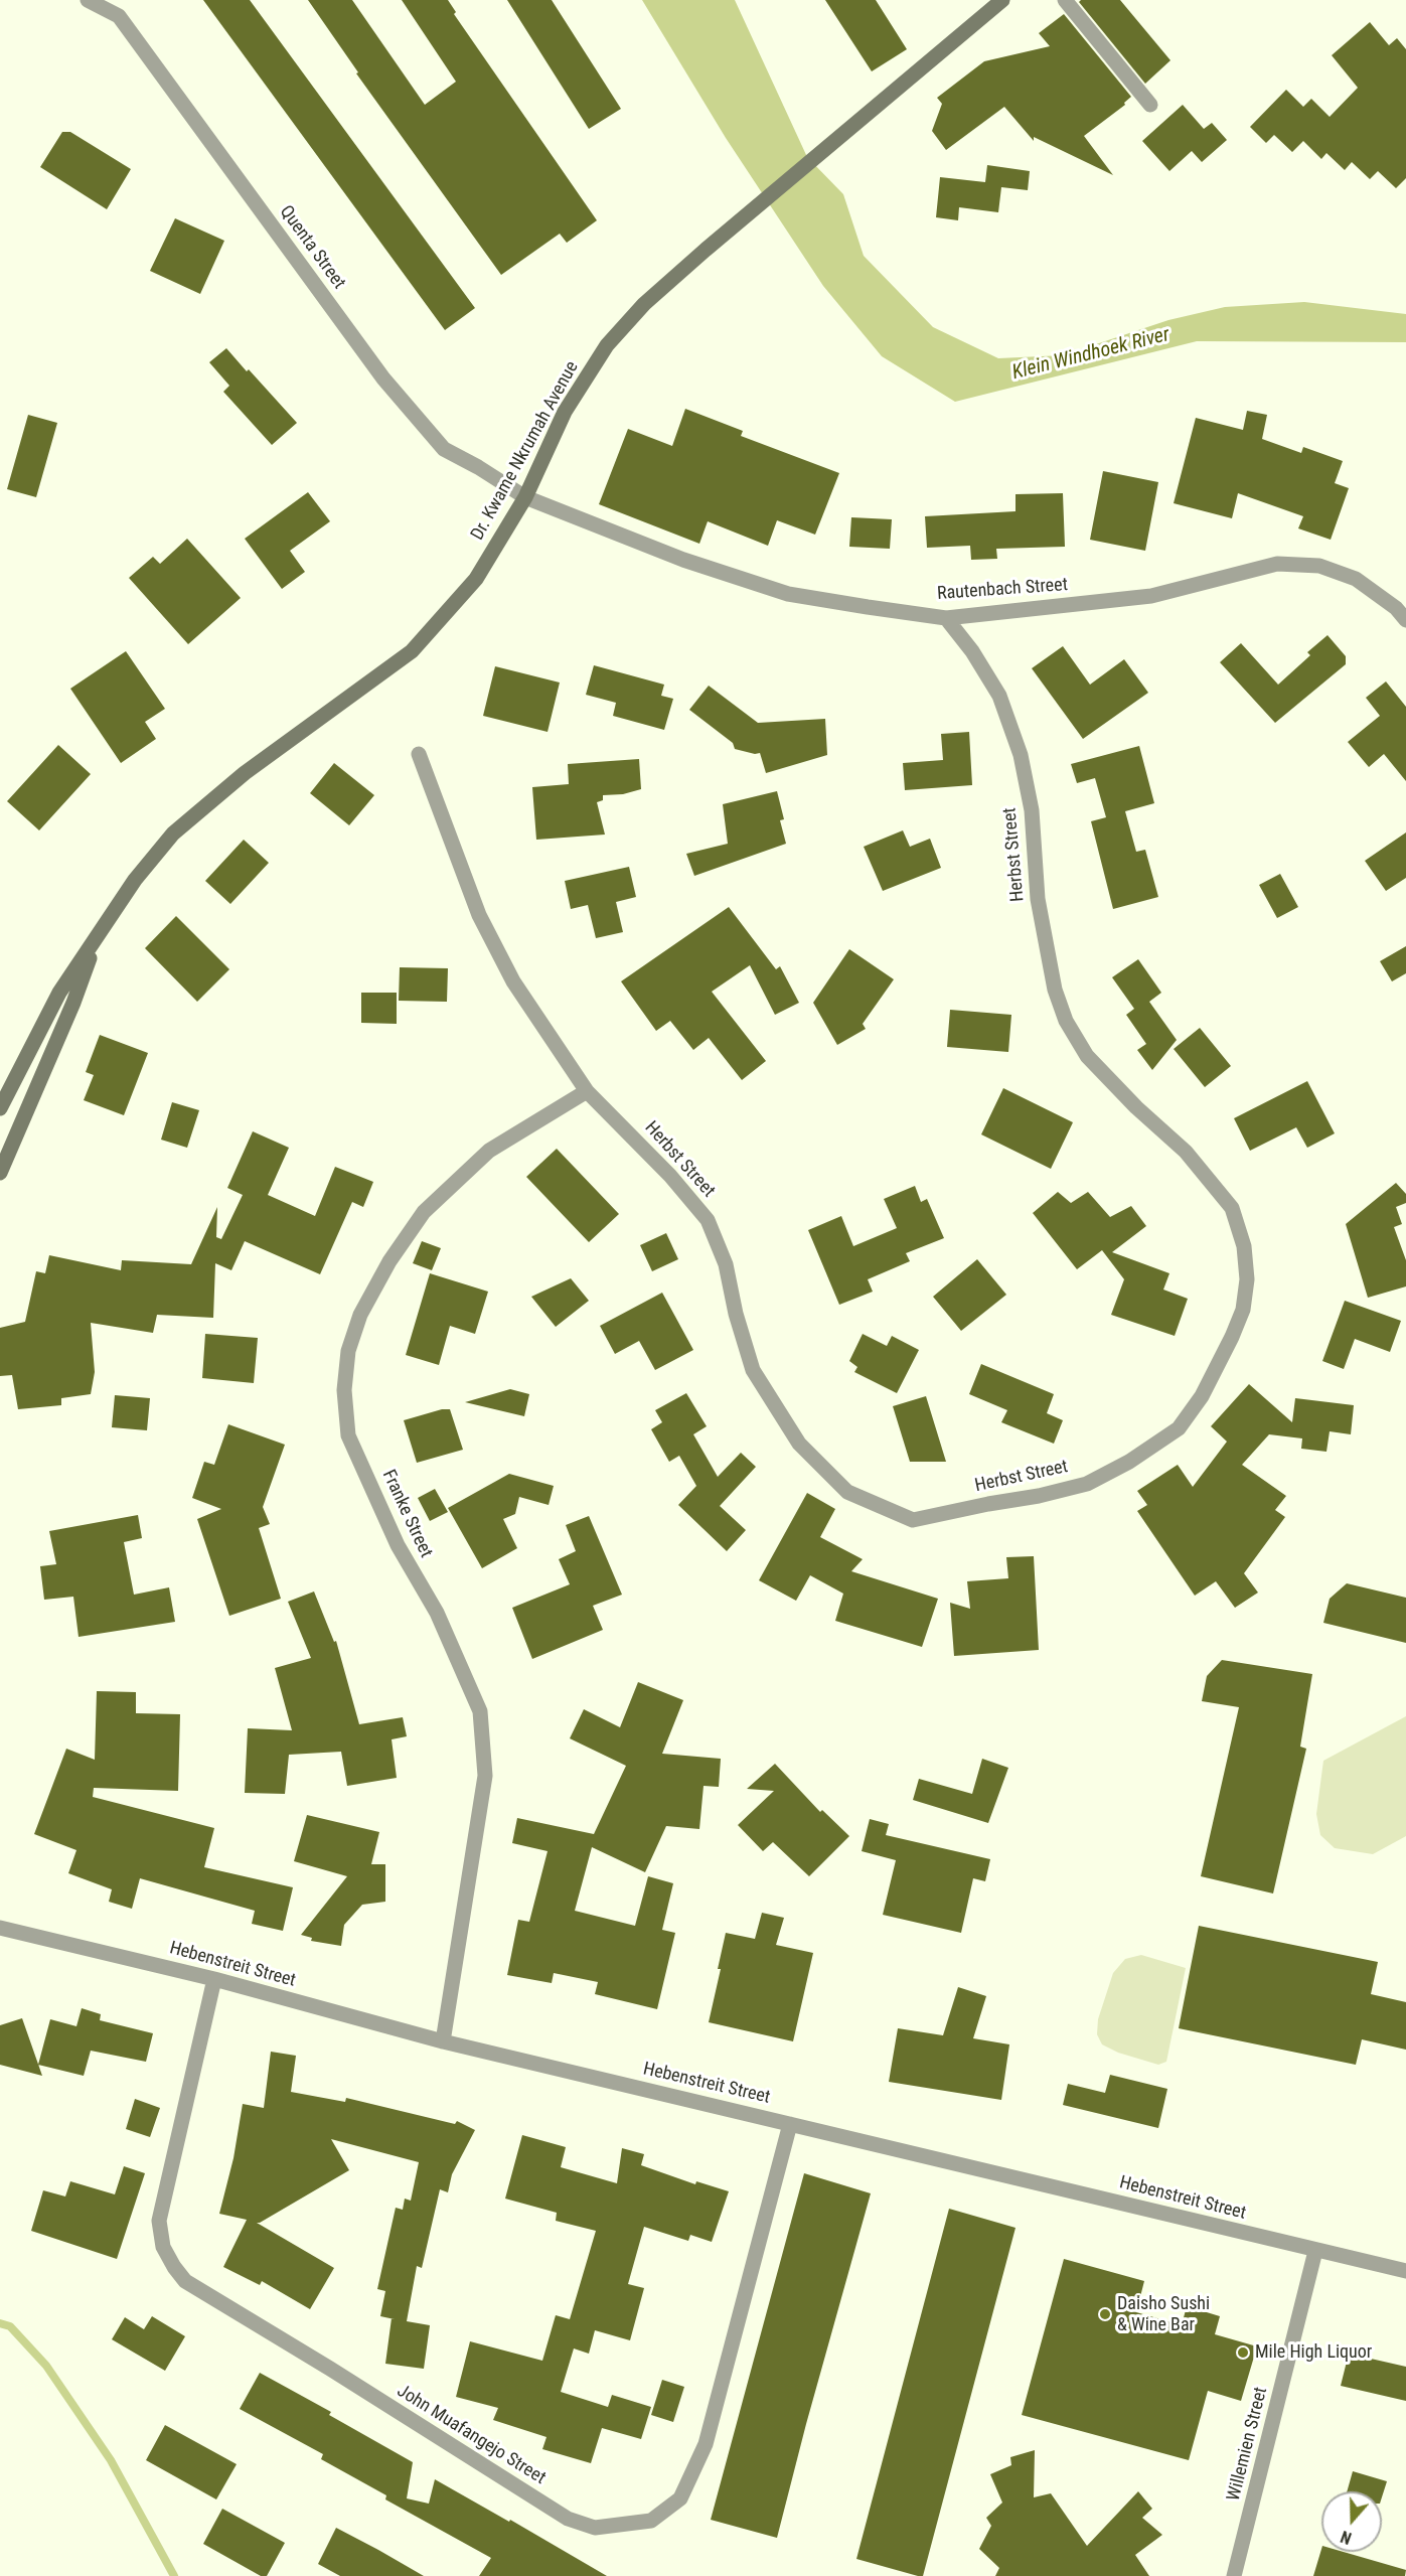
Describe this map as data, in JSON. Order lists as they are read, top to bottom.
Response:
{
  "streets": {
    "street": [
      "Quenta Street",
      "Dr. Kwame Nkrumah Avenue",
      "Rautenbach Street",
      "Herbst Street",
      "Franke Street",
      "Hebenstreit Street",
      "John Muafangejo Street",
      "Willemien Street"
    ]
  },
  "crossings": [
    ["Quenta Street", "Dr. Kwame Nkrumah Avenue"],
    ["Quenta Street", "Rautenbach Street"],
    ["Dr. Kwame Nkrumah Avenue", "Rautenbach Street"],
    ["Rautenbach Street", "Herbst Street"],
    ["Herbst Street", "Franke Street"],
    ["Franke Street", "Hebenstreit Street"],
    ["Hebenstreit Street", "John Muafangejo Street"],
    ["Hebenstreit Street", "Willemien Street"]
  ],
  "water": ["Klein Windhoek River"],
  "places": ["Daisho Sushi & Wine Bar", "Mile High Liquor"],
  "north": "bottom"
}
